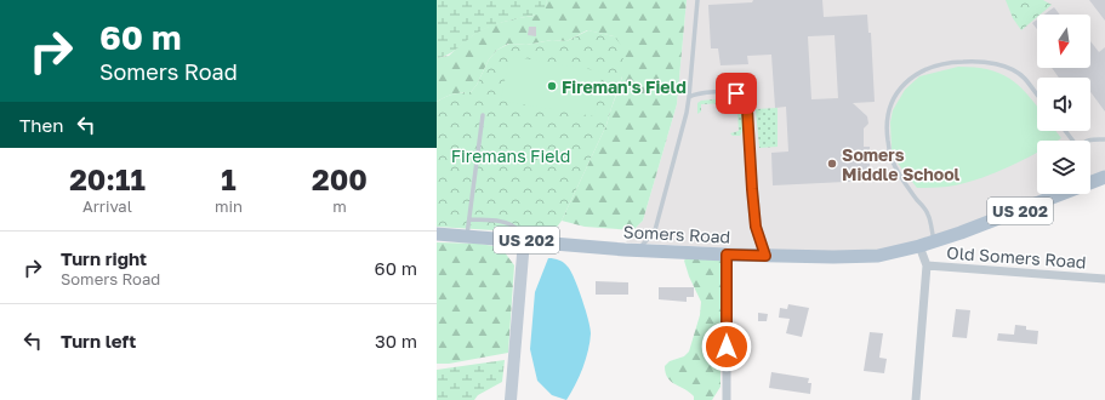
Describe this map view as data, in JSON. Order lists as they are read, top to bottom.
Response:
{
  "streets": {
    "main road": ["US 202", "Somers Road"],
    "street": ["Old Somers Road"]
  },
  "parks": ["Firemans Field"],
  "places": ["Fireman's Field", "Somers Middle School"],
  "north": "bottom",
  "page": {
    "turn": ["60 m", "Somers Road"],
    "then": "Then",
    "eta": [
      "20:11",
      "Arrival",
      "1",
      "min",
      "200",
      "m"
    ],
    "list": [
      {
        "name": "Turn right",
        "note": "Somers Road",
        "value": "60 m"
      },
      {
        "name": "Turn left",
        "value": "30 m"
      }
    ]
  }
}
